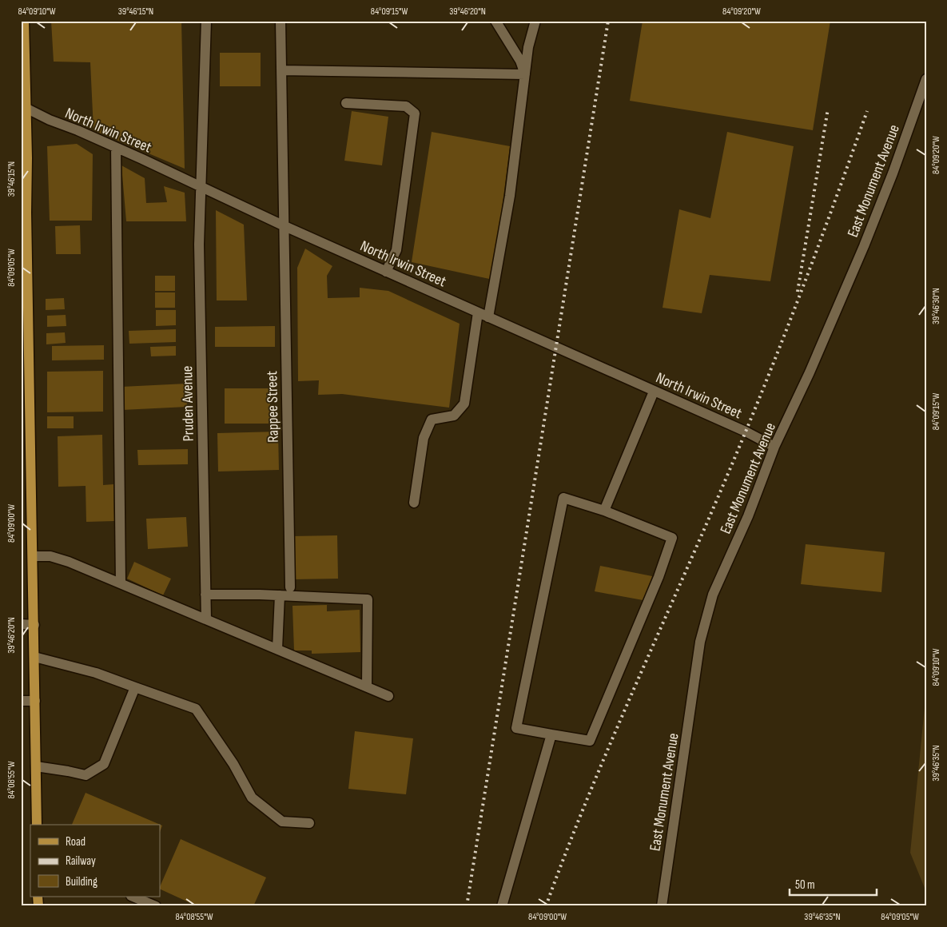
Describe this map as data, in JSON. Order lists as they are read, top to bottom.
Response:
{
  "streets": {
    "street": [
      "North Irwin Street",
      "East Monument Avenue",
      "Pruden Avenue",
      "Rappee Street"
    ]
  },
  "crossings": [
    ["North Irwin Street", "East Monument Avenue"],
    ["North Irwin Street", "Pruden Avenue"],
    ["North Irwin Street", "Rappee Street"]
  ],
  "legend": ["Road", "Railway", "Building"],
  "scale_bar": "50 m",
  "coordinates": [
    "84°09'10\"W",
    "39°46'15\"N",
    "84°09'15\"W",
    "39°46'20\"N",
    "84°09'20\"W",
    "84°09'05\"W",
    "39°46'30\"N",
    "84°09'00\"W",
    "39°46'35\"N",
    "84°08'55\"W"
  ]
}
